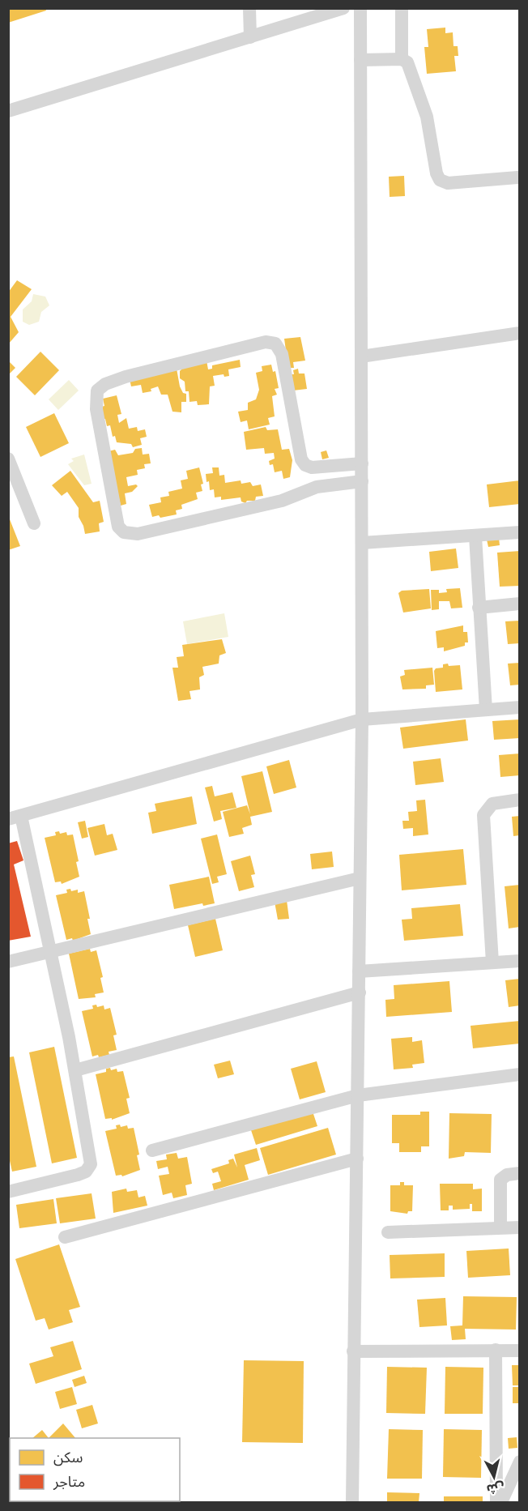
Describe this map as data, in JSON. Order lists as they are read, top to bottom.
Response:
{
  "legend": ["سكن", "متاجر"],
  "north": "bottom"
}
